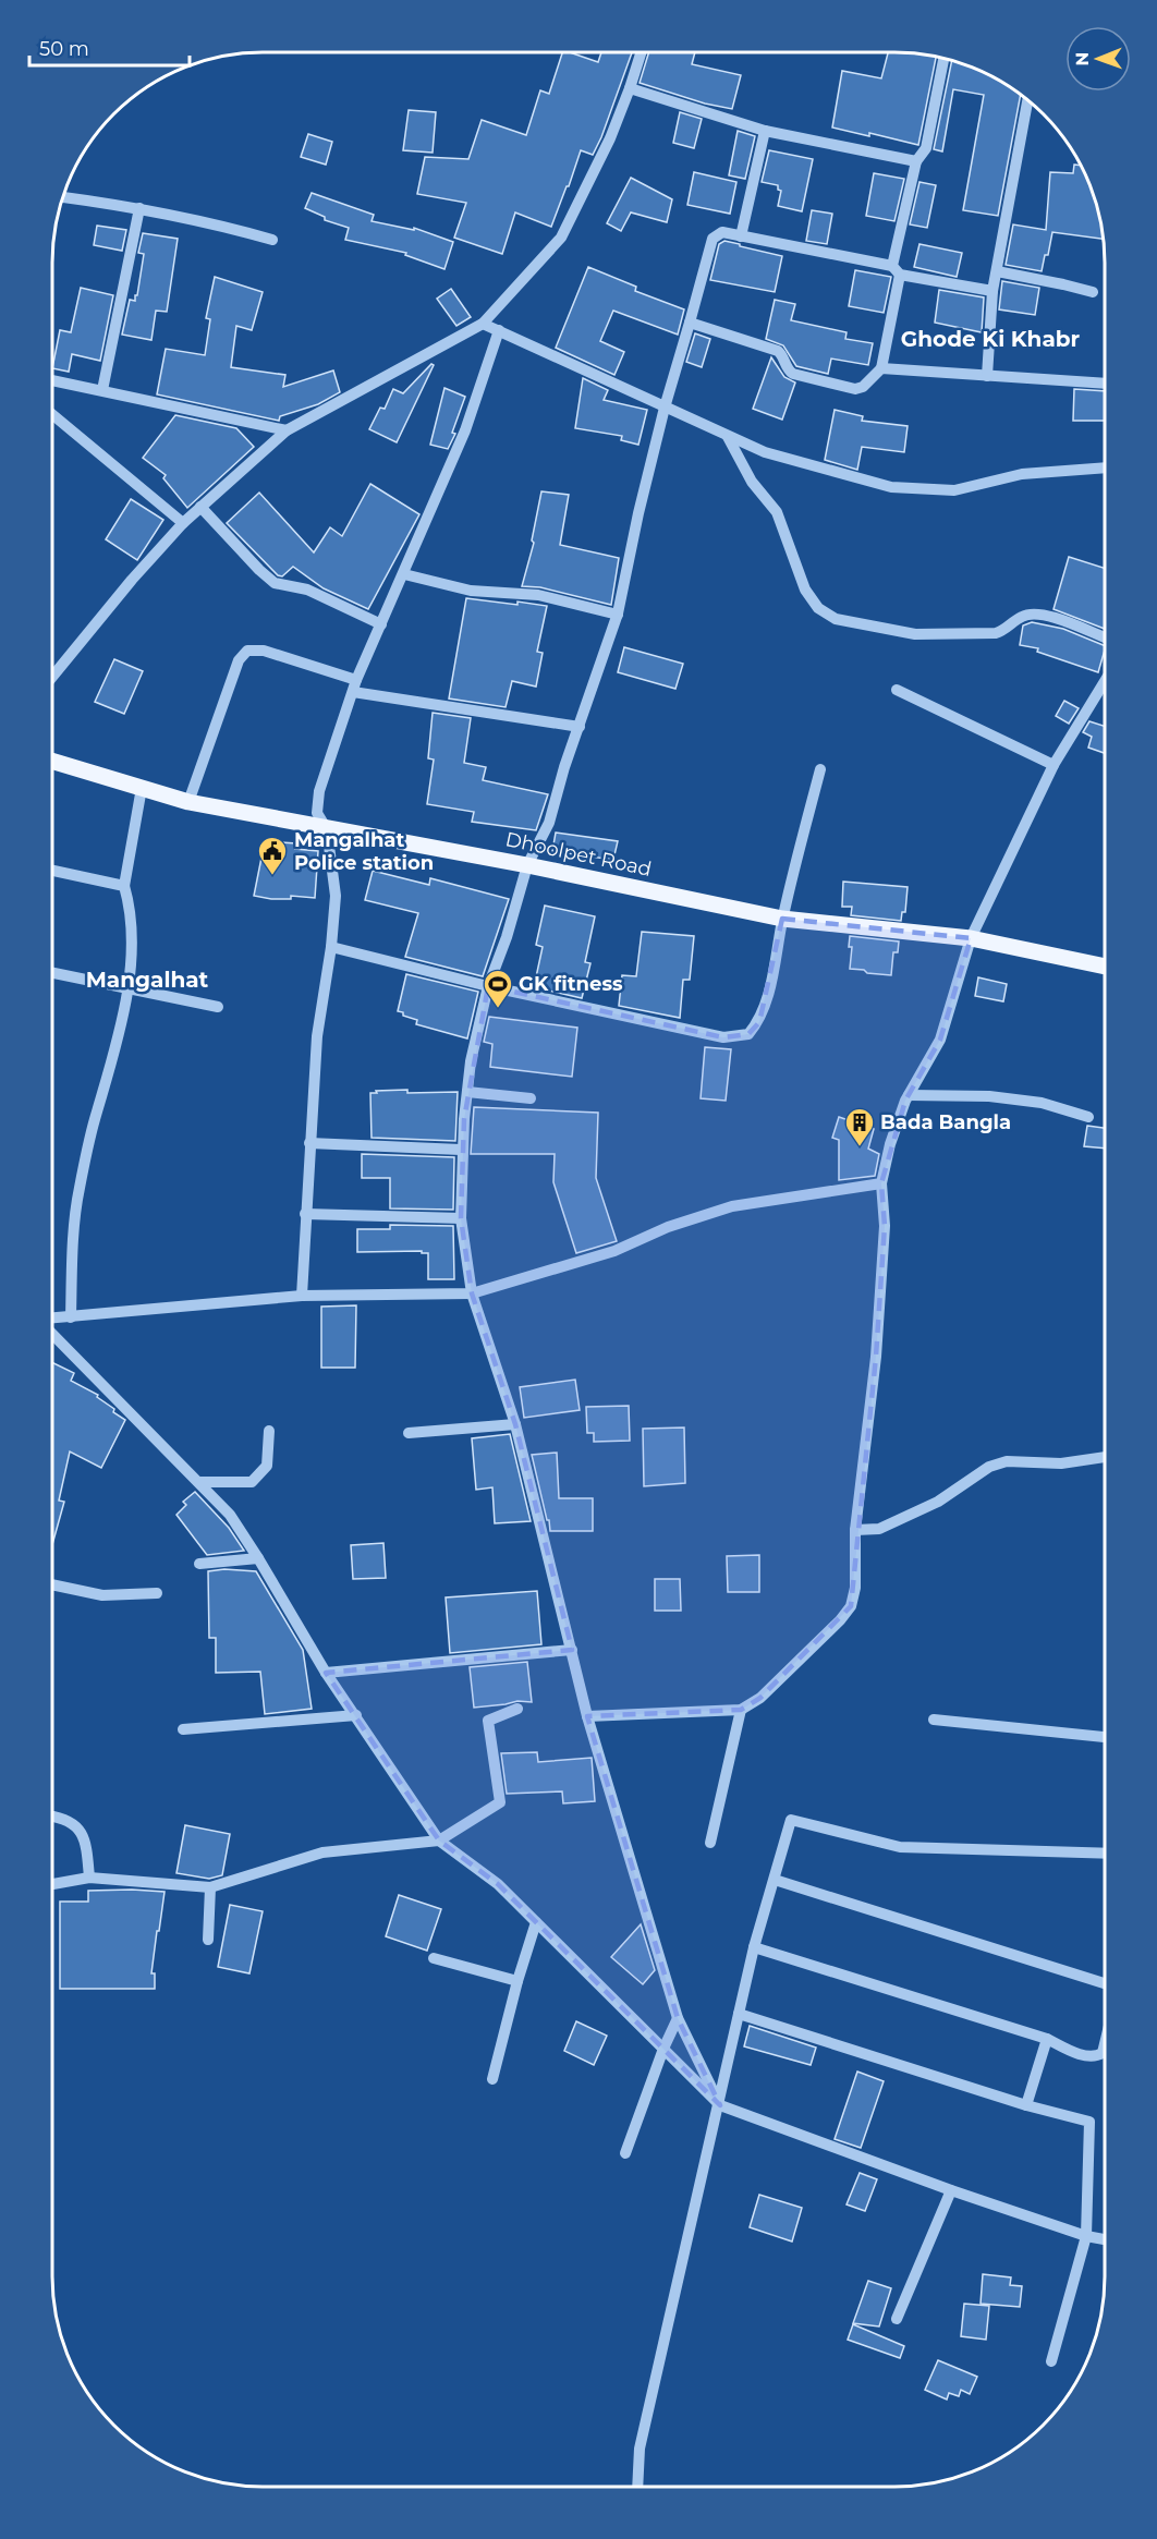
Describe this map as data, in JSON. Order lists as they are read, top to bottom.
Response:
{
  "streets": {
    "main road": ["Dhoolpet Road"]
  },
  "districts": ["Ghode Ki Khabr", "Mangalhat"],
  "places": {
    "public building": ["Mangalhat Police station"],
    "sports": ["GK fitness"],
    "building": ["Bada Bangla"]
  },
  "scale_bar": "50 m",
  "north": "left"
}
